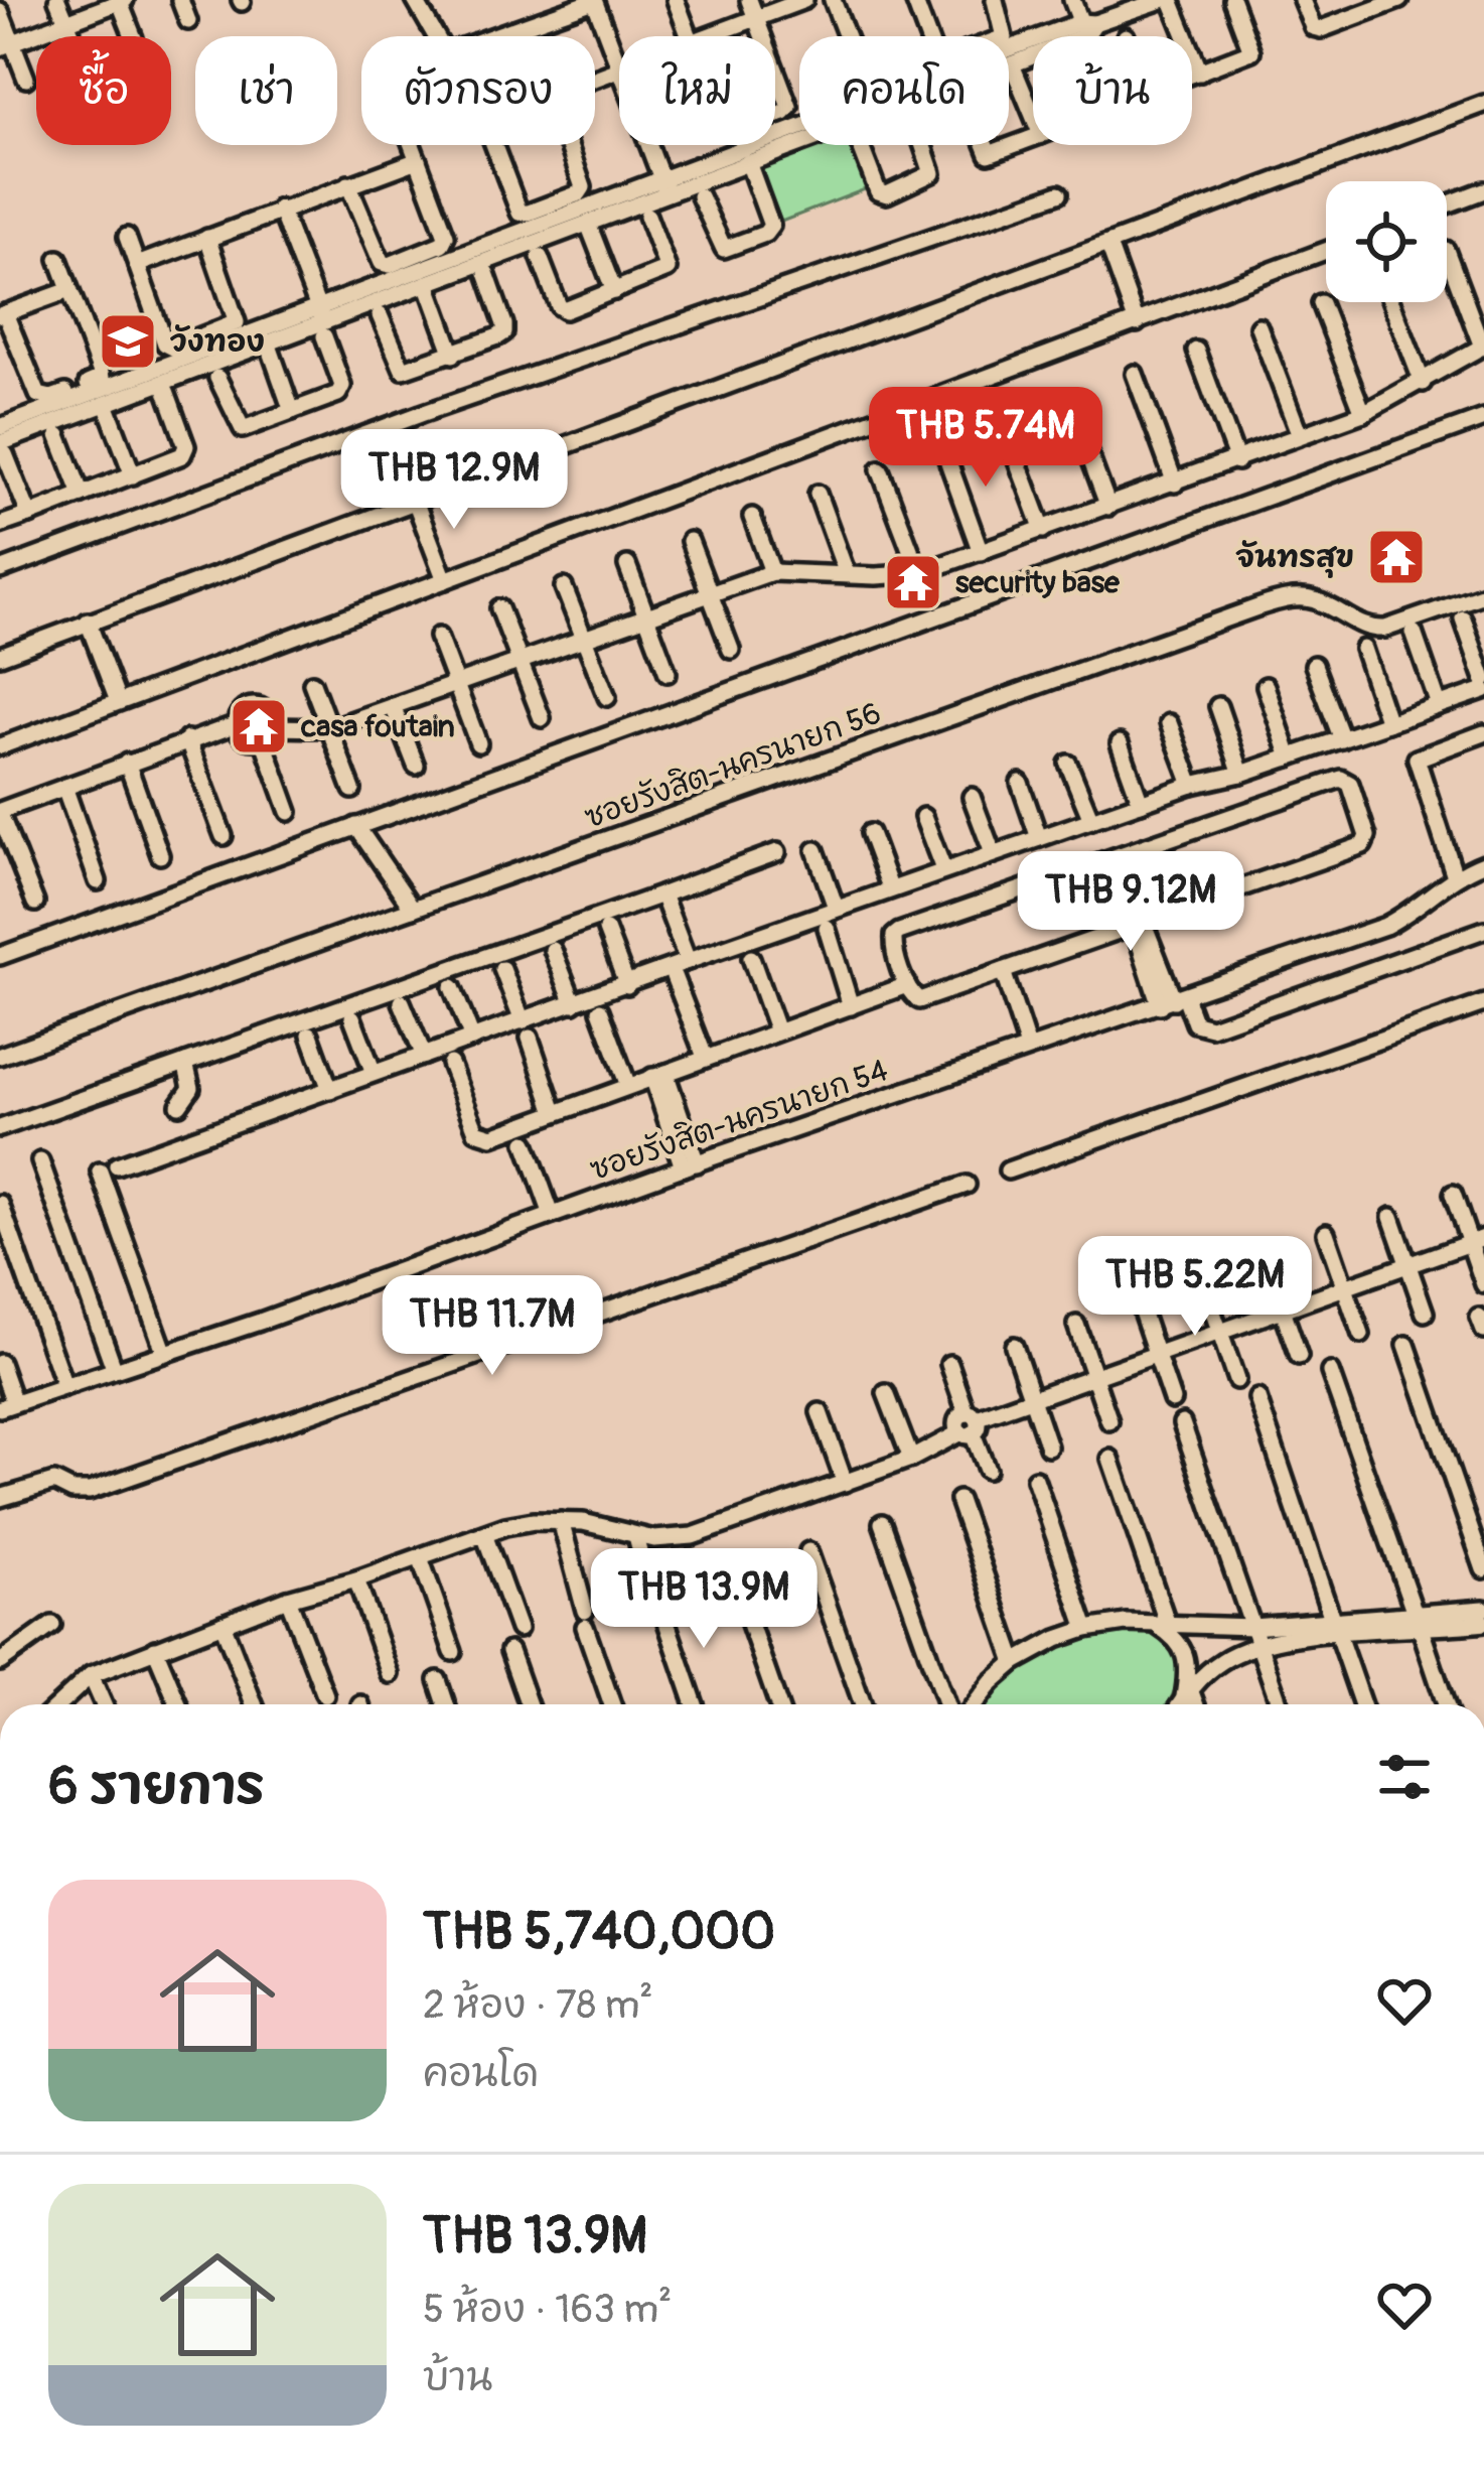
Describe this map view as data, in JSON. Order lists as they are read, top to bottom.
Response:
{
  "streets": {
    "street": ["ซอยรังสิต-นครนายก 56", "ซอยรังสิต-นครนายก 54"]
  },
  "places": {
    "school or university": ["วังทอง"],
    "temple": ["จันทรสุข", "security base", "casa foutain"]
  },
  "page": {
    "chip": [
      "ซื้อ",
      "เช่า",
      "ตัวกรอง",
      "ใหม่",
      "คอนโด",
      "บ้าน"
    ],
    "price": [
      "THB 5.74M",
      "THB 12.9M",
      "THB 9.12M",
      "THB 5.22M",
      "THB 11.7M",
      "THB 13.9M"
    ],
    "heading": "6 รายการ",
    "list": [
      {
        "name": "THB 5,740,000",
        "note": "2 ห้อง · 78 m² · คอนโด"
      },
      {
        "name": "THB 13.9M",
        "note": "5 ห้อง · 163 m² · บ้าน"
      }
    ]
  }
}
